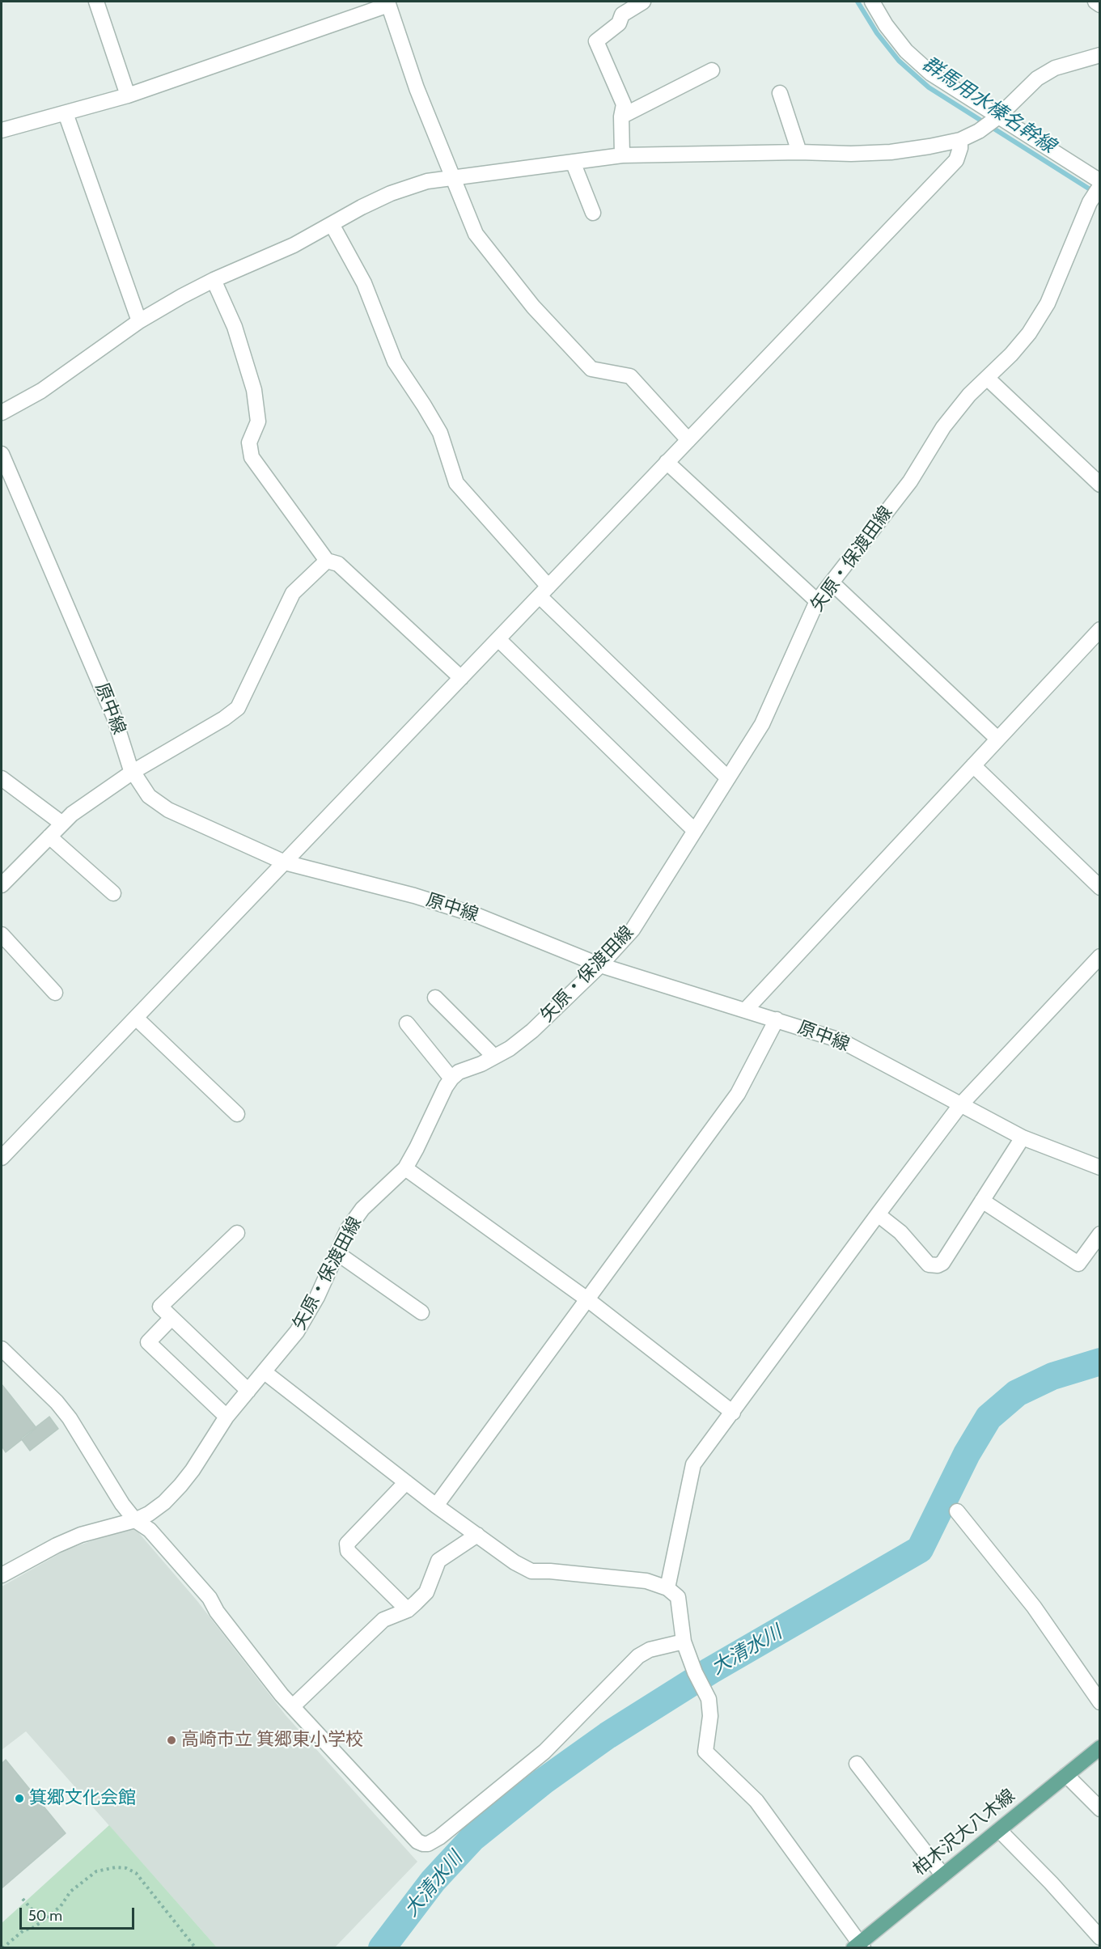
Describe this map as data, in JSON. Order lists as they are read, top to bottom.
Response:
{
  "streets": {
    "main road": ["柏木沢大八木線"],
    "street": ["矢原・保渡田線", "原中線"]
  },
  "crossings": [
    ["矢原・保渡田線", "原中線"]
  ],
  "water": ["群馬用水榛名幹線", "大清水川"],
  "places": ["高崎市立 箕郷東小学校", "箕郷文化会館"],
  "scale_bar": "50 m"
}
